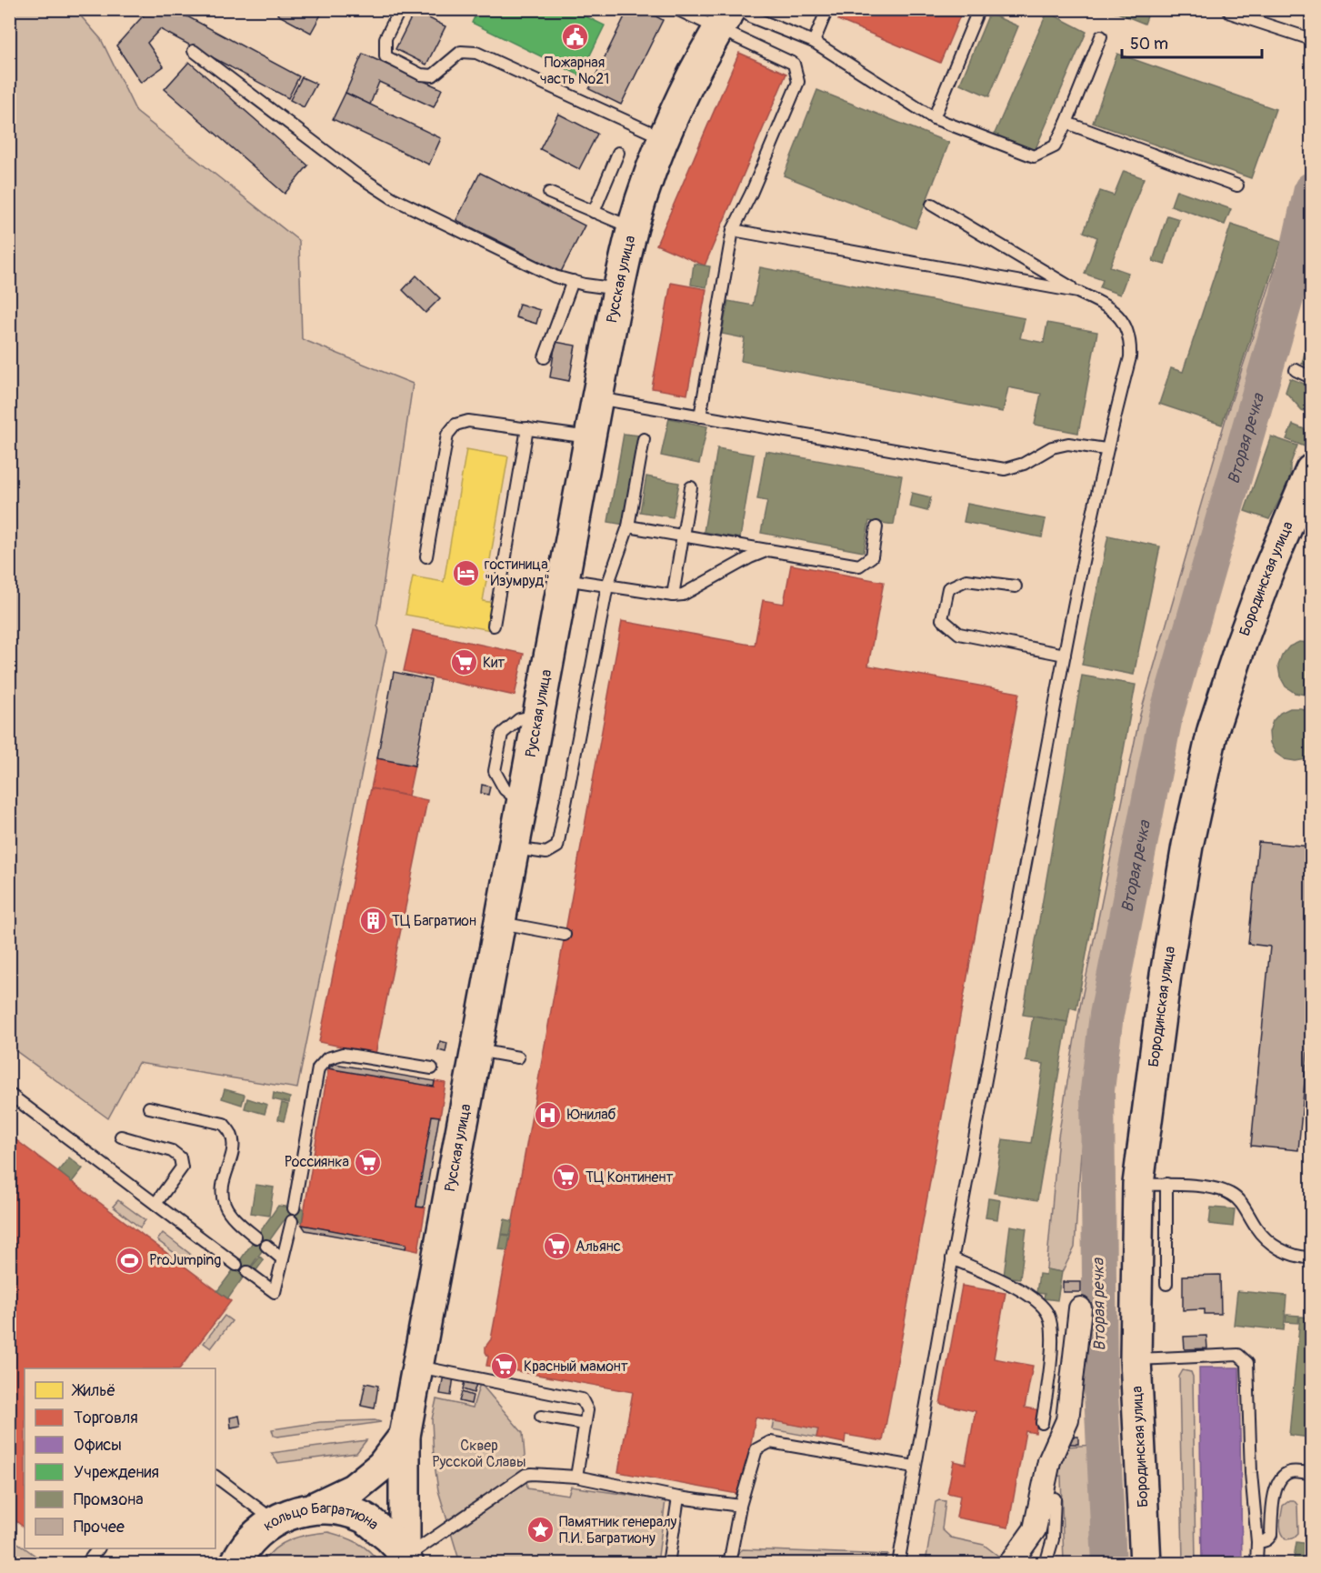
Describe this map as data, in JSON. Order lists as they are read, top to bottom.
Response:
{
  "streets": {
    "main road": ["Русская улица", "Бородинская улица", "кольцо Багратиона"]
  },
  "crossings": [
    ["Русская улица", "кольцо Багратиона"]
  ],
  "water": ["Вторая речка"],
  "parks": ["Сквер Русской Славы"],
  "places": {
    "public building": ["Пожарная часть №21"],
    "hotel": ["гостиница \"Изумруд\""],
    "supermarket": [
      "Кит",
      "Россиянка",
      "ТЦ Континент",
      "Альянс",
      "Красный мамонт"
    ],
    "building": ["ТЦ Багратион"],
    "hospital": ["Юнилаб"],
    "sports": ["ProJumping"],
    "place": ["Памятник генералу П.И. Багратиону"]
  },
  "legend": [
    "Жильё",
    "Торговля",
    "Офисы",
    "Учреждения",
    "Промзона",
    "Прочее"
  ],
  "scale_bar": "50 m"
}
